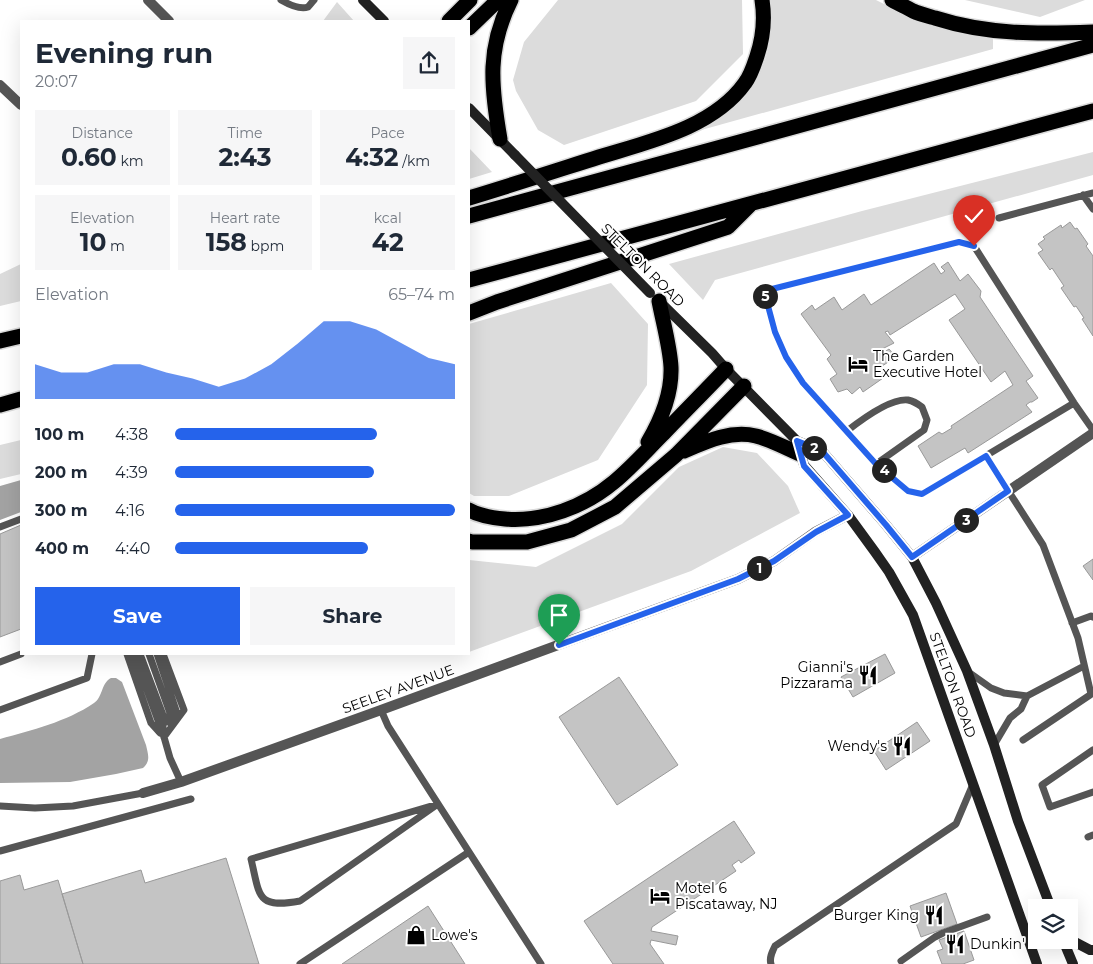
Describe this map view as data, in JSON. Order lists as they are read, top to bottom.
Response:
{
  "streets": {
    "main road": ["STELTON ROAD"],
    "street": ["SEELEY AVENUE"]
  },
  "crossings": [
    ["STELTON ROAD", "SEELEY AVENUE"]
  ],
  "places": {
    "hotel": ["The Garden Executive Hotel", "Motel 6 Piscataway, NJ"],
    "restaurant": [
      "Gianni's Pizzarama",
      "Wendy's",
      "Burger King",
      "Dunkin'"
    ],
    "shop": ["Lowe's"]
  },
  "page": {
    "heading": ["Evening run", "20:07"],
    "stats": [
      ["Distance", "0.60 km"],
      ["Time", "2:43"],
      ["Pace", "4:32 /km"],
      ["Elevation", "10 m"],
      ["Heart rate", "158 bpm"],
      ["kcal", "42"]
    ],
    "chart": ["Elevation", "65–74 m"],
    "pins": [
      "5",
      "2",
      "4",
      "3",
      "1"
    ],
    "list": [
      {
        "name": "100 m",
        "note": "4:38"
      },
      {
        "name": "200 m",
        "note": "4:39"
      },
      {
        "name": "300 m",
        "note": "4:16"
      },
      {
        "name": "400 m",
        "note": "4:40"
      }
    ],
    "buttons": ["Save", "Share"]
  }
}
